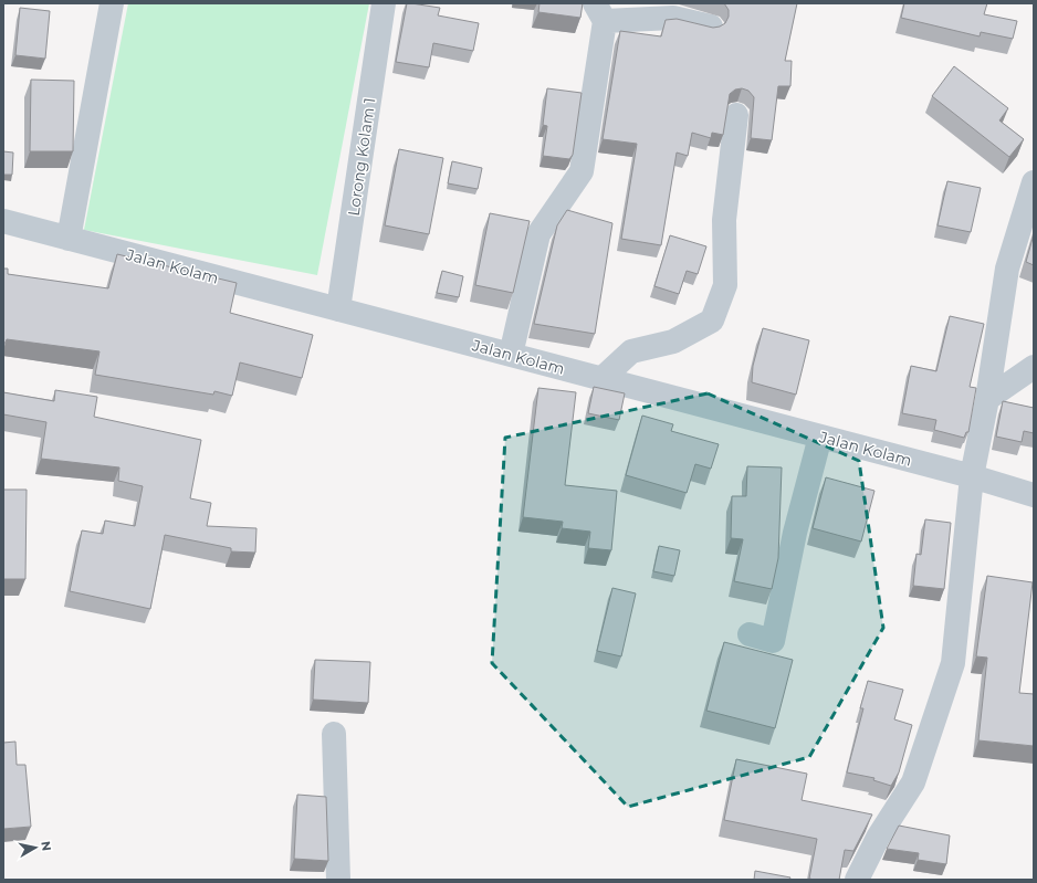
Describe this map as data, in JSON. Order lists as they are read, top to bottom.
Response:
{
  "streets": {
    "street": ["Lorong Kolam 1", "Jalan Kolam"]
  },
  "crossings": [
    ["Lorong Kolam 1", "Jalan Kolam"]
  ],
  "north": "right"
}
